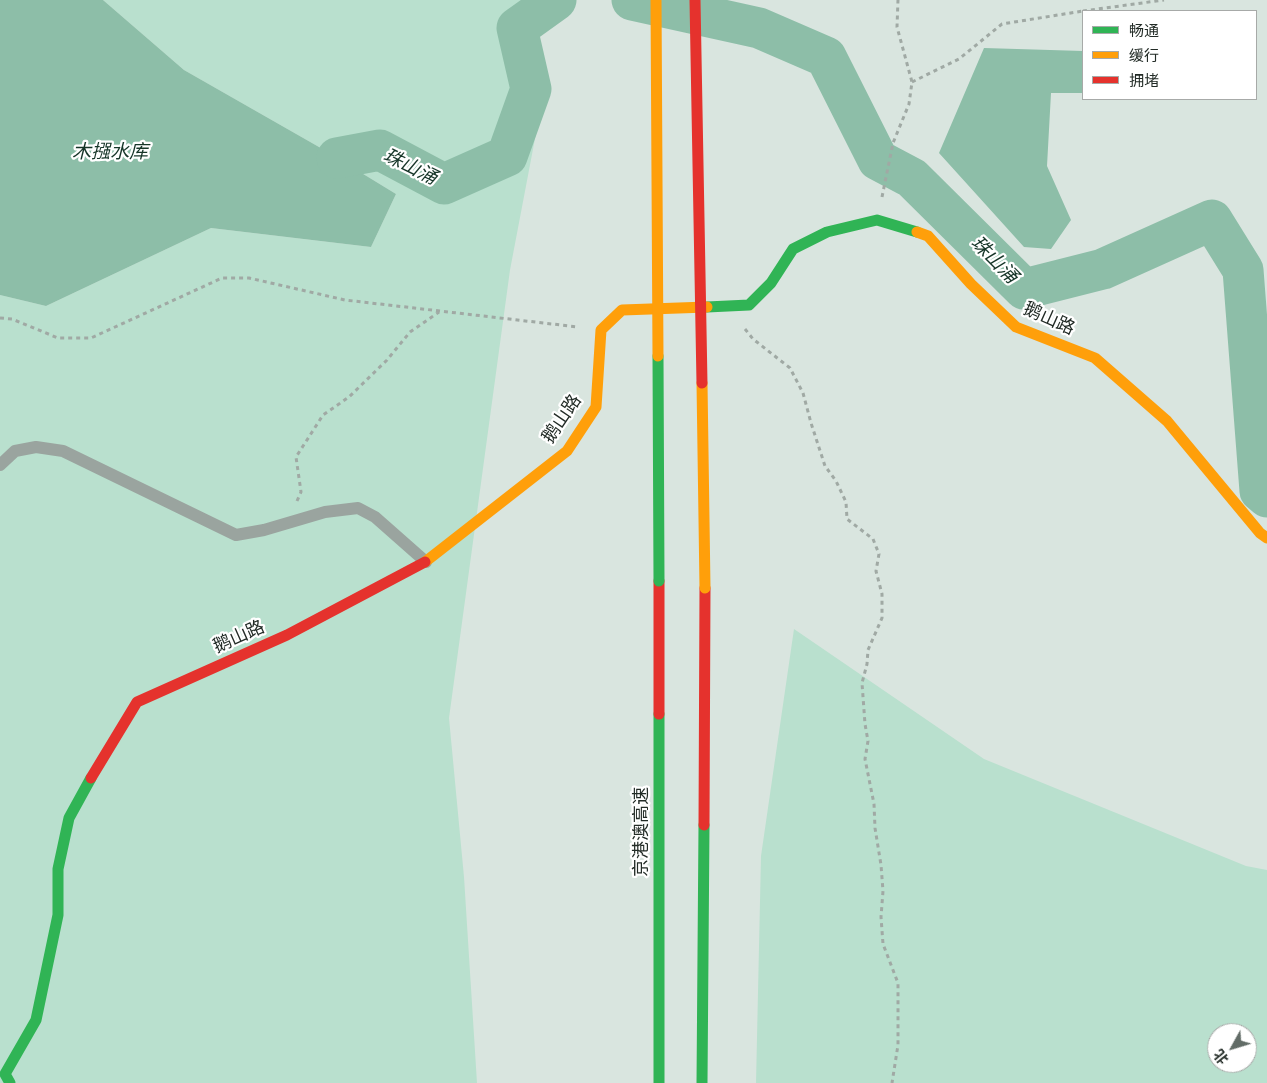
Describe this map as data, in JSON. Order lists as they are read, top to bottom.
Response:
{
  "streets": {
    "main road": ["鹅山路", "京港澳高速"]
  },
  "water": ["木摾水库", "珠山涌"],
  "legend": ["畅通", "缓行", "拥堵"],
  "north": "bottom left"
}
